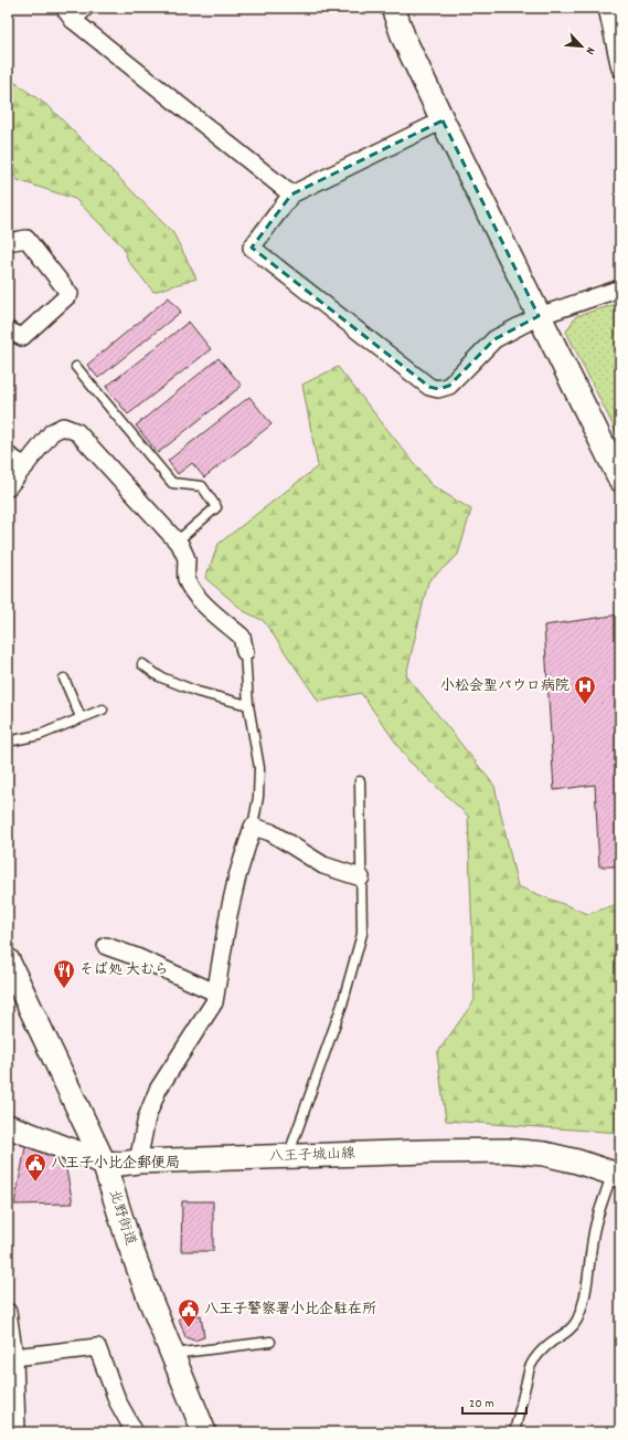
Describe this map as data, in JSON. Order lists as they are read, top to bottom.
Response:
{
  "streets": {
    "main road": ["八王子城山線", "北野街道"]
  },
  "crossings": [
    ["八王子城山線", "北野街道"]
  ],
  "places": {
    "hospital": ["小松会聖パウロ病院"],
    "restaurant": ["そば処 大むら"],
    "public building": ["八王子小比企郵便局", "八王子警察署小比企駐在所"]
  },
  "scale_bar": "20 m",
  "north": "bottom right"
}
